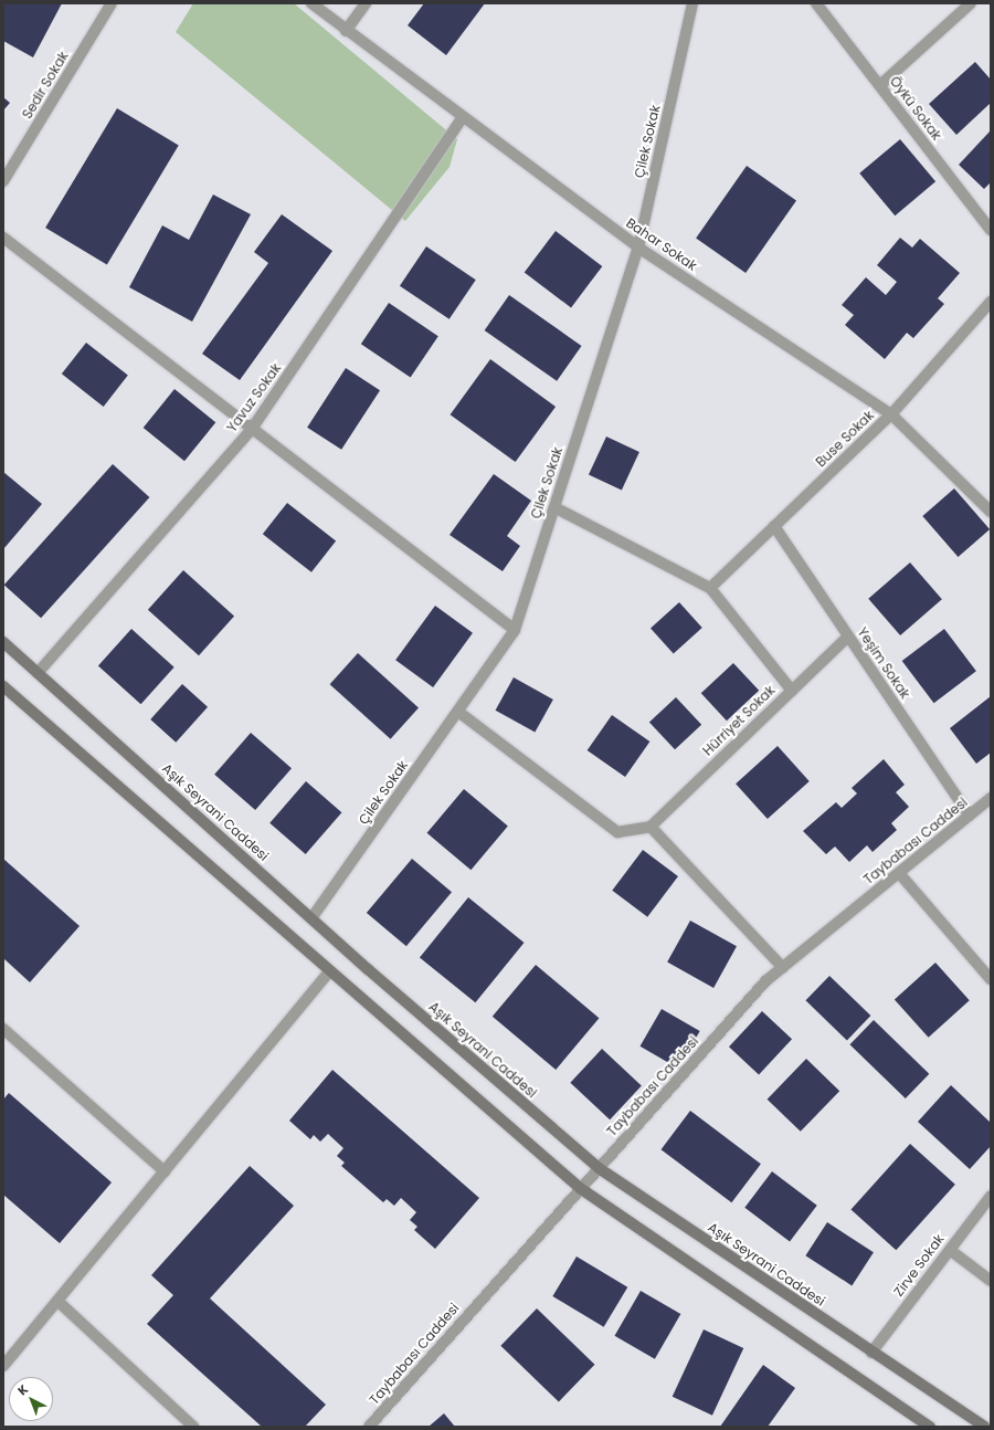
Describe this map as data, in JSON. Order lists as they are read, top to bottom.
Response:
{
  "streets": {
    "main road": ["Aşık Seyrani Caddesi"],
    "street": [
      "Sedir Sokak",
      "Öykü Sokak",
      "Çilek Sokak",
      "Bahar Sokak",
      "Yavuz Sokak",
      "Buse Sokak",
      "Yeşim Sokak",
      "Hürriyet Sokak",
      "Taybabası Caddesi",
      "Zirve Sokak"
    ]
  },
  "crossings": [
    ["Çilek Sokak", "Bahar Sokak"],
    ["Çilek Sokak", "Aşık Seyrani Caddesi"],
    ["Bahar Sokak", "Yavuz Sokak"],
    ["Bahar Sokak", "Buse Sokak"],
    ["Yavuz Sokak", "Aşık Seyrani Caddesi"],
    ["Buse Sokak", "Yeşim Sokak"],
    ["Yeşim Sokak", "Hürriyet Sokak"],
    ["Yeşim Sokak", "Taybabası Caddesi"],
    ["Aşık Seyrani Caddesi", "Taybabası Caddesi"],
    ["Aşık Seyrani Caddesi", "Zirve Sokak"]
  ],
  "north": "top left"
}
